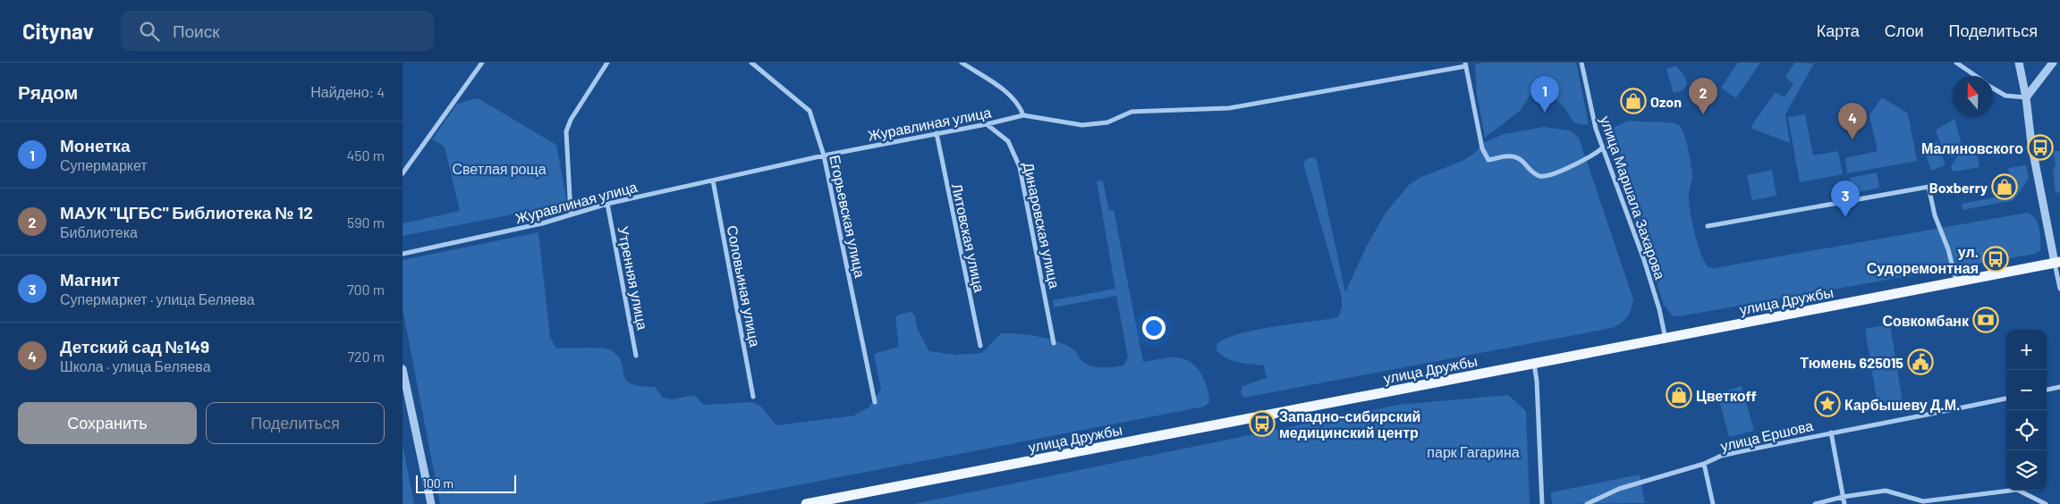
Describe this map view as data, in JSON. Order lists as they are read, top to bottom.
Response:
{
  "streets": {
    "main road": ["улица Дружбы"],
    "street": [
      "Журавлиная улица",
      "улица Маршала Захарова",
      "Егорьевская улица",
      "Динаровская улица",
      "Литовская улица",
      "Утренняя улица",
      "Соловьиная улица",
      "улица Ершова"
    ]
  },
  "crossings": [
    ["Журавлиная улица", "Егорьевская улица"],
    ["Журавлиная улица", "Динаровская улица"],
    ["Журавлиная улица", "Литовская улица"],
    ["Журавлиная улица", "Утренняя улица"],
    ["Журавлиная улица", "Соловьиная улица"],
    ["улица Маршала Захарова", "улица Дружбы"]
  ],
  "parks": ["Светлая роща", "парк Гагарина"],
  "places": {
    "shop": ["Ozon", "Boxberry", "Цветкоff"],
    "bus stop": ["Малиновского", "ул. Судоремонтная", "Западно-сибирский медицинский центр"],
    "bank": ["Совкомбанк"],
    "public building": ["Тюмень 625015"],
    "place": ["Карбышеву Д.М."]
  },
  "scale_bar": "100 m",
  "north": "top",
  "page": {
    "header": "Citynav",
    "search": "Поиск",
    "nav": ["Карта", "Слои", "Поделиться"],
    "heading": ["Рядом", "Найдено: 4"],
    "pins": [
      "1",
      "2",
      "4",
      "3"
    ],
    "list": [
      {
        "mark": "1",
        "name": "Монетка",
        "note": "Супермаркет",
        "value": "450 m"
      },
      {
        "mark": "2",
        "name": "МАУК \"ЦГБС\" Библиотека № 12",
        "note": "Библиотека",
        "value": "590 m"
      },
      {
        "mark": "3",
        "name": "Магнит",
        "note": "Супермаркет · улица Беляева",
        "value": "700 m"
      },
      {
        "mark": "4",
        "name": "Детский сад №149",
        "note": "Школа · улица Беляева",
        "value": "720 m"
      }
    ],
    "map_buttons": ["+", "−"],
    "buttons": ["Сохранить", "Поделиться"],
    "scale": "100 m"
  }
}
